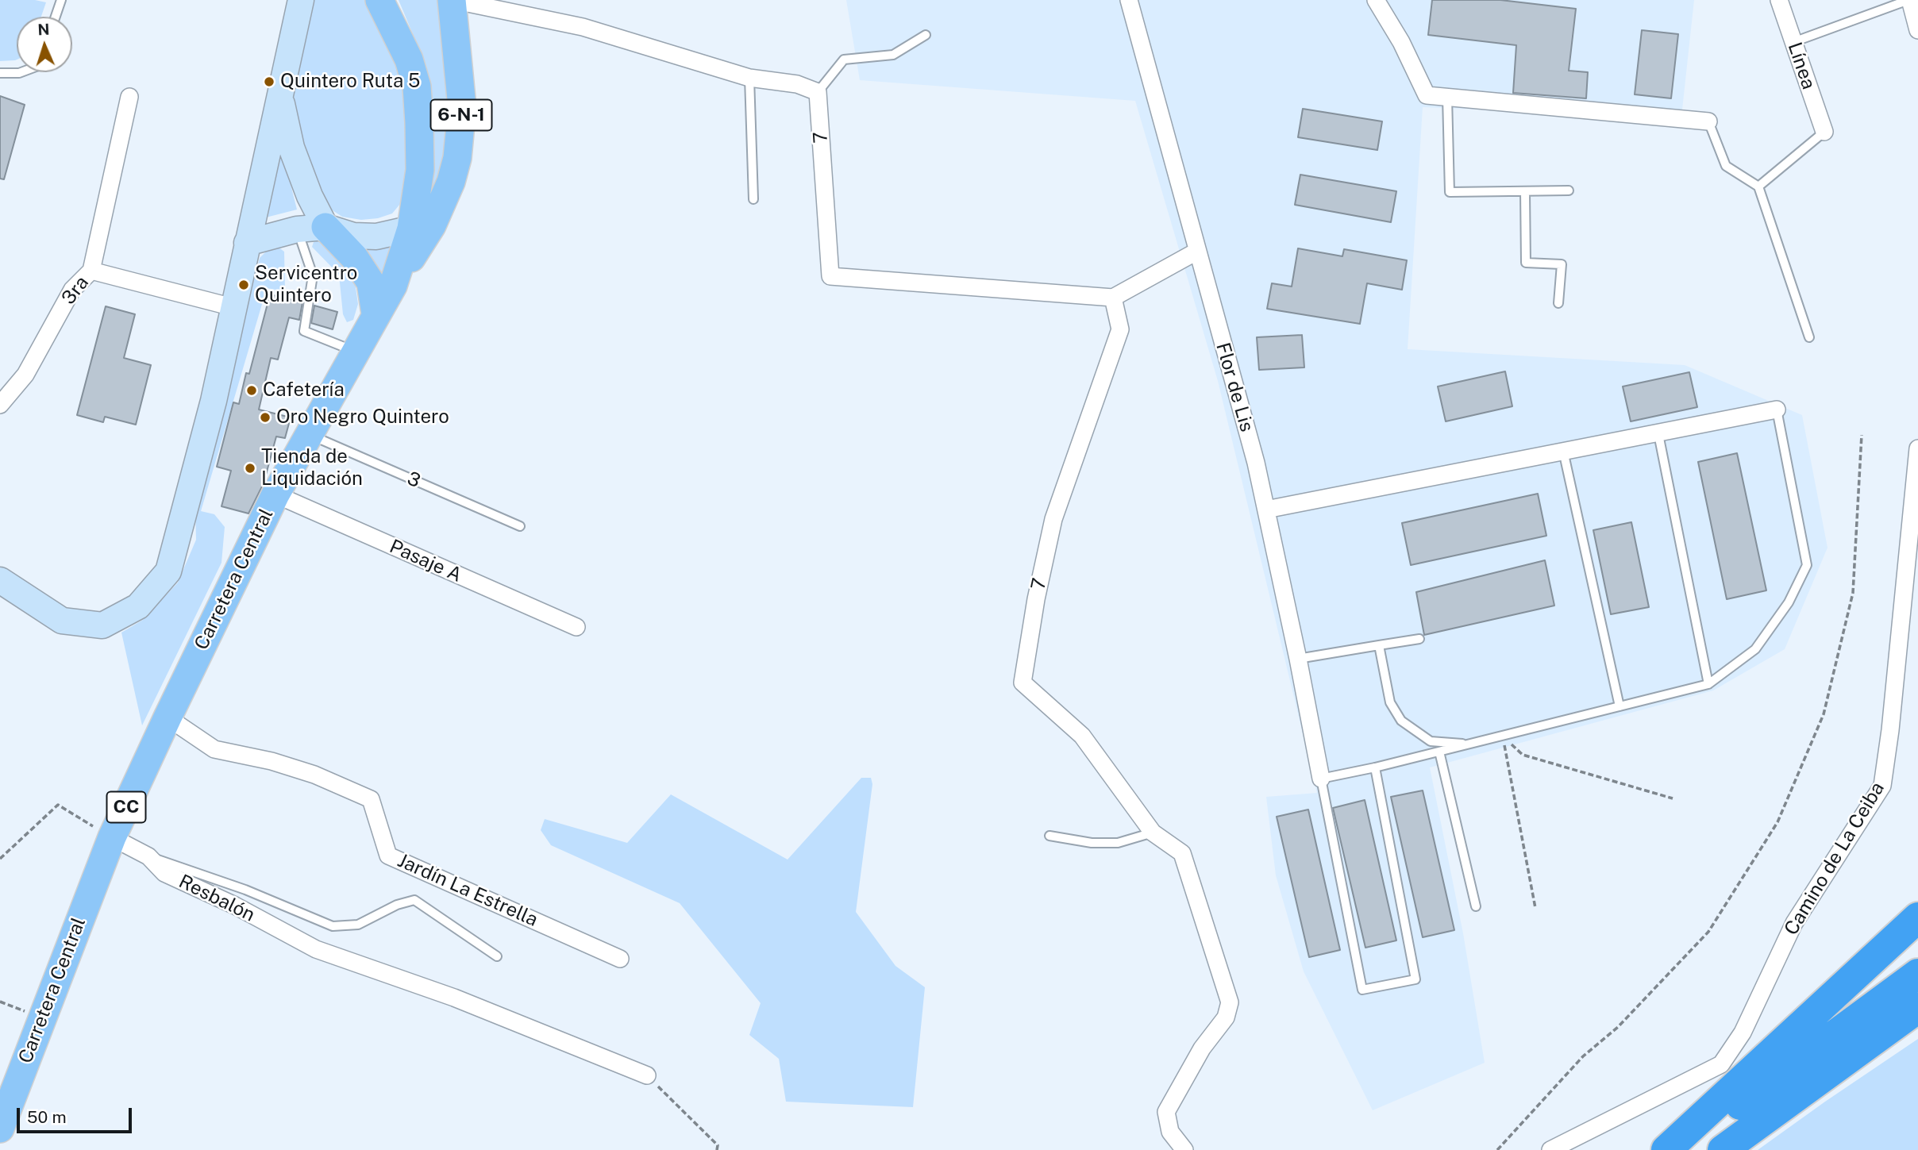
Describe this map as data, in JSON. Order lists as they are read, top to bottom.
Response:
{
  "streets": {
    "main road": ["6-N-1", "Carretera Central", "CC"],
    "street": [
      "Línea",
      "7",
      "3ra",
      "Flor de Lis",
      "Pasaje A",
      "Camino de La Ceiba",
      "Jardín La Estrella",
      "Resbalón"
    ],
    "lane": ["3"]
  },
  "crossings": [
    ["6-N-1", "Carretera Central"],
    ["3", "Carretera Central"],
    ["Pasaje A", "Carretera Central"],
    ["Carretera Central", "Jardín La Estrella"]
  ],
  "places": [
    "Quintero Ruta 5",
    "Servicentro Quintero",
    "Cafetería",
    "Oro Negro Quintero",
    "Tienda de Liquidación"
  ],
  "scale_bar": "50 m",
  "north": "top"
}
